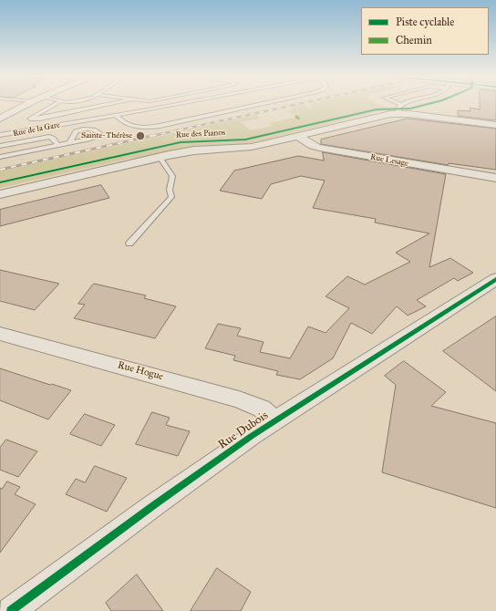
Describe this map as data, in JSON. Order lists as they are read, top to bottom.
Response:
{
  "streets": {
    "street": [
      "Rue des Pianos",
      "Rue Lesage",
      "Rue Hogue",
      "Rue Dubois"
    ],
    "lane": ["Rue de la Gare"]
  },
  "crossings": [
    ["Rue des Pianos", "Rue Lesage"],
    ["Rue Hogue", "Rue Dubois"]
  ],
  "places": ["Sainte-Thérèse"],
  "legend": ["Piste cyclable", "Chemin"]
}
